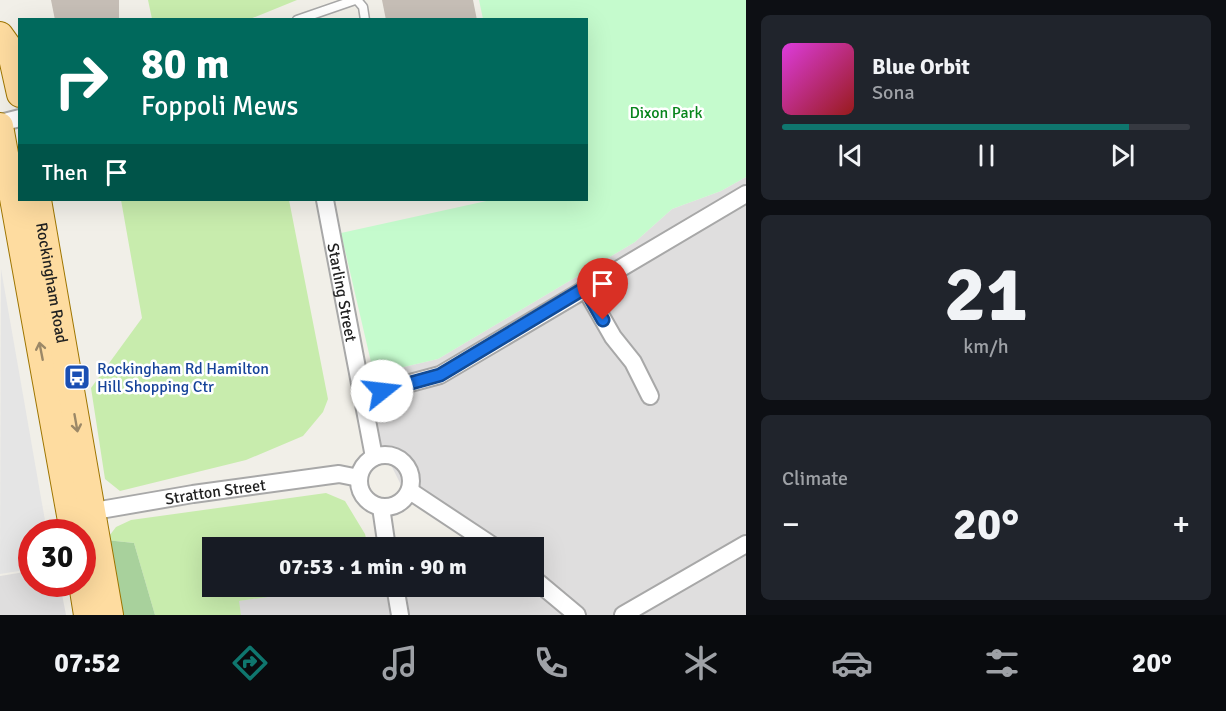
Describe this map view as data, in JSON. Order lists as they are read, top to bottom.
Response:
{
  "streets": {
    "main road": ["Rockingham Road"],
    "street": ["Starling Street", "Stratton Street"]
  },
  "crossings": [
    ["Starling Street", "Stratton Street"]
  ],
  "parks": ["Dixon Park"],
  "places": {
    "bus stop": ["Rockingham Rd Hamilton Hill Shopping Ctr"]
  },
  "page": {
    "turn": ["80 m", "Foppoli Mews"],
    "song": ["Blue Orbit", "Sona"],
    "then": "Then",
    "tile": [
      ["21", "km/h"],
      "Climate"
    ],
    "heat": ["−", "20°", "+"],
    "limit": "30",
    "trip": "07:53 · 1 min · 90 m",
    "tabs": ["07:52", "20°"]
  }
}
